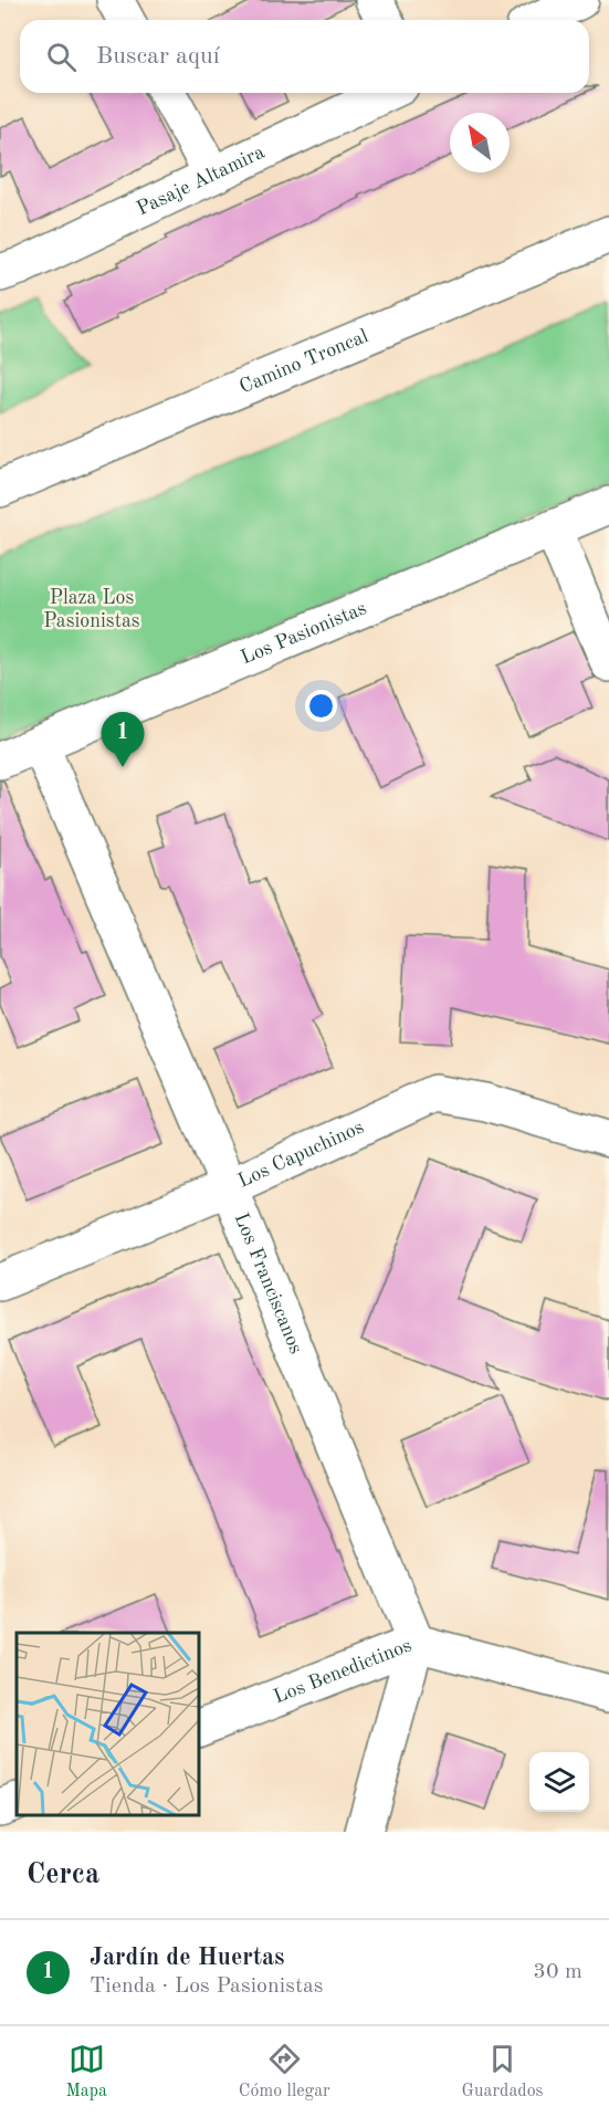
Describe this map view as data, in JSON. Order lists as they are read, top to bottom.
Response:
{
  "streets": {
    "street": [
      "Pasaje Altamira",
      "Camino Troncal",
      "Los Pasionistas",
      "Los Capuchinos",
      "Los Franciscanos",
      "Los Benedictinos"
    ]
  },
  "crossings": [
    ["Los Pasionistas", "Los Franciscanos"],
    ["Los Capuchinos", "Los Franciscanos"],
    ["Los Franciscanos", "Los Benedictinos"]
  ],
  "parks": ["Plaza Los Pasionistas"],
  "north": "top left",
  "page": {
    "search": "Buscar aquí",
    "pins": "1",
    "heading": "Cerca",
    "list": [
      {
        "mark": "1",
        "name": "Jardín de Huertas",
        "note": "Tienda · Los Pasionistas",
        "value": "30 m"
      }
    ],
    "nav": ["Mapa", "Cómo llegar", "Guardados"]
  }
}
